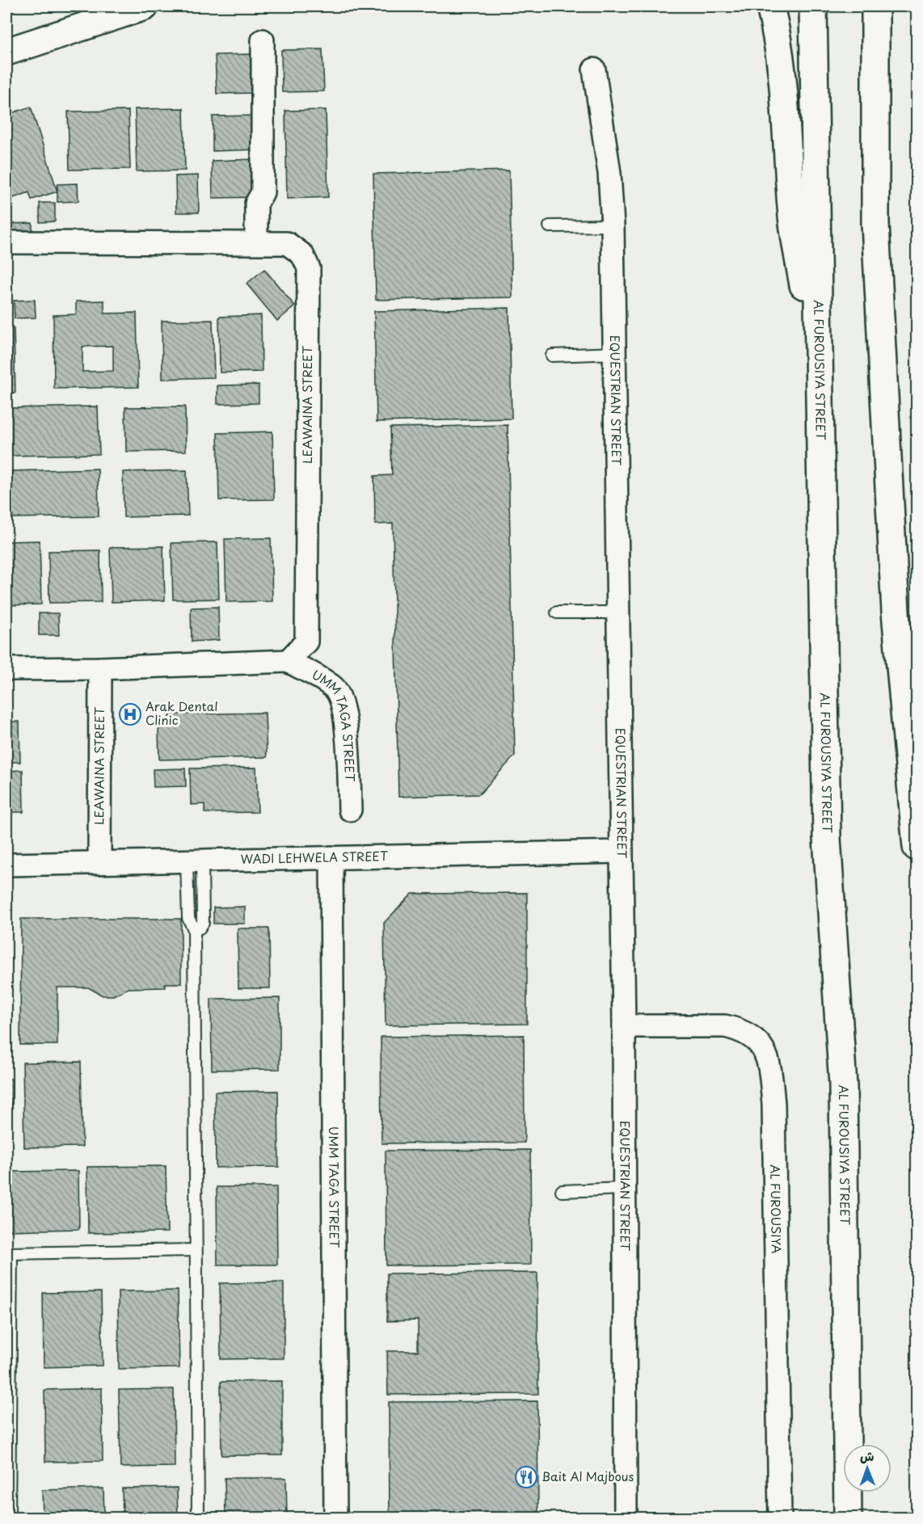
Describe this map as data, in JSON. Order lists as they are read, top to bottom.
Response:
{
  "streets": {
    "main road": ["AL FUROUSIYA STREET"],
    "street": [
      "EQUESTRIAN STREET",
      "LEAWAINA STREET",
      "UMM TAGA STREET",
      "WADI LEHWELA STREET",
      "AL FUROUSIYA"
    ]
  },
  "crossings": [
    ["EQUESTRIAN STREET", "WADI LEHWELA STREET"],
    ["EQUESTRIAN STREET", "AL FUROUSIYA"],
    ["LEAWAINA STREET", "UMM TAGA STREET"],
    ["LEAWAINA STREET", "WADI LEHWELA STREET"],
    ["UMM TAGA STREET", "WADI LEHWELA STREET"]
  ],
  "places": {
    "hospital": ["Arak Dental Clinic"],
    "restaurant": ["Bait Al Majbous"]
  },
  "north": "top"
}
